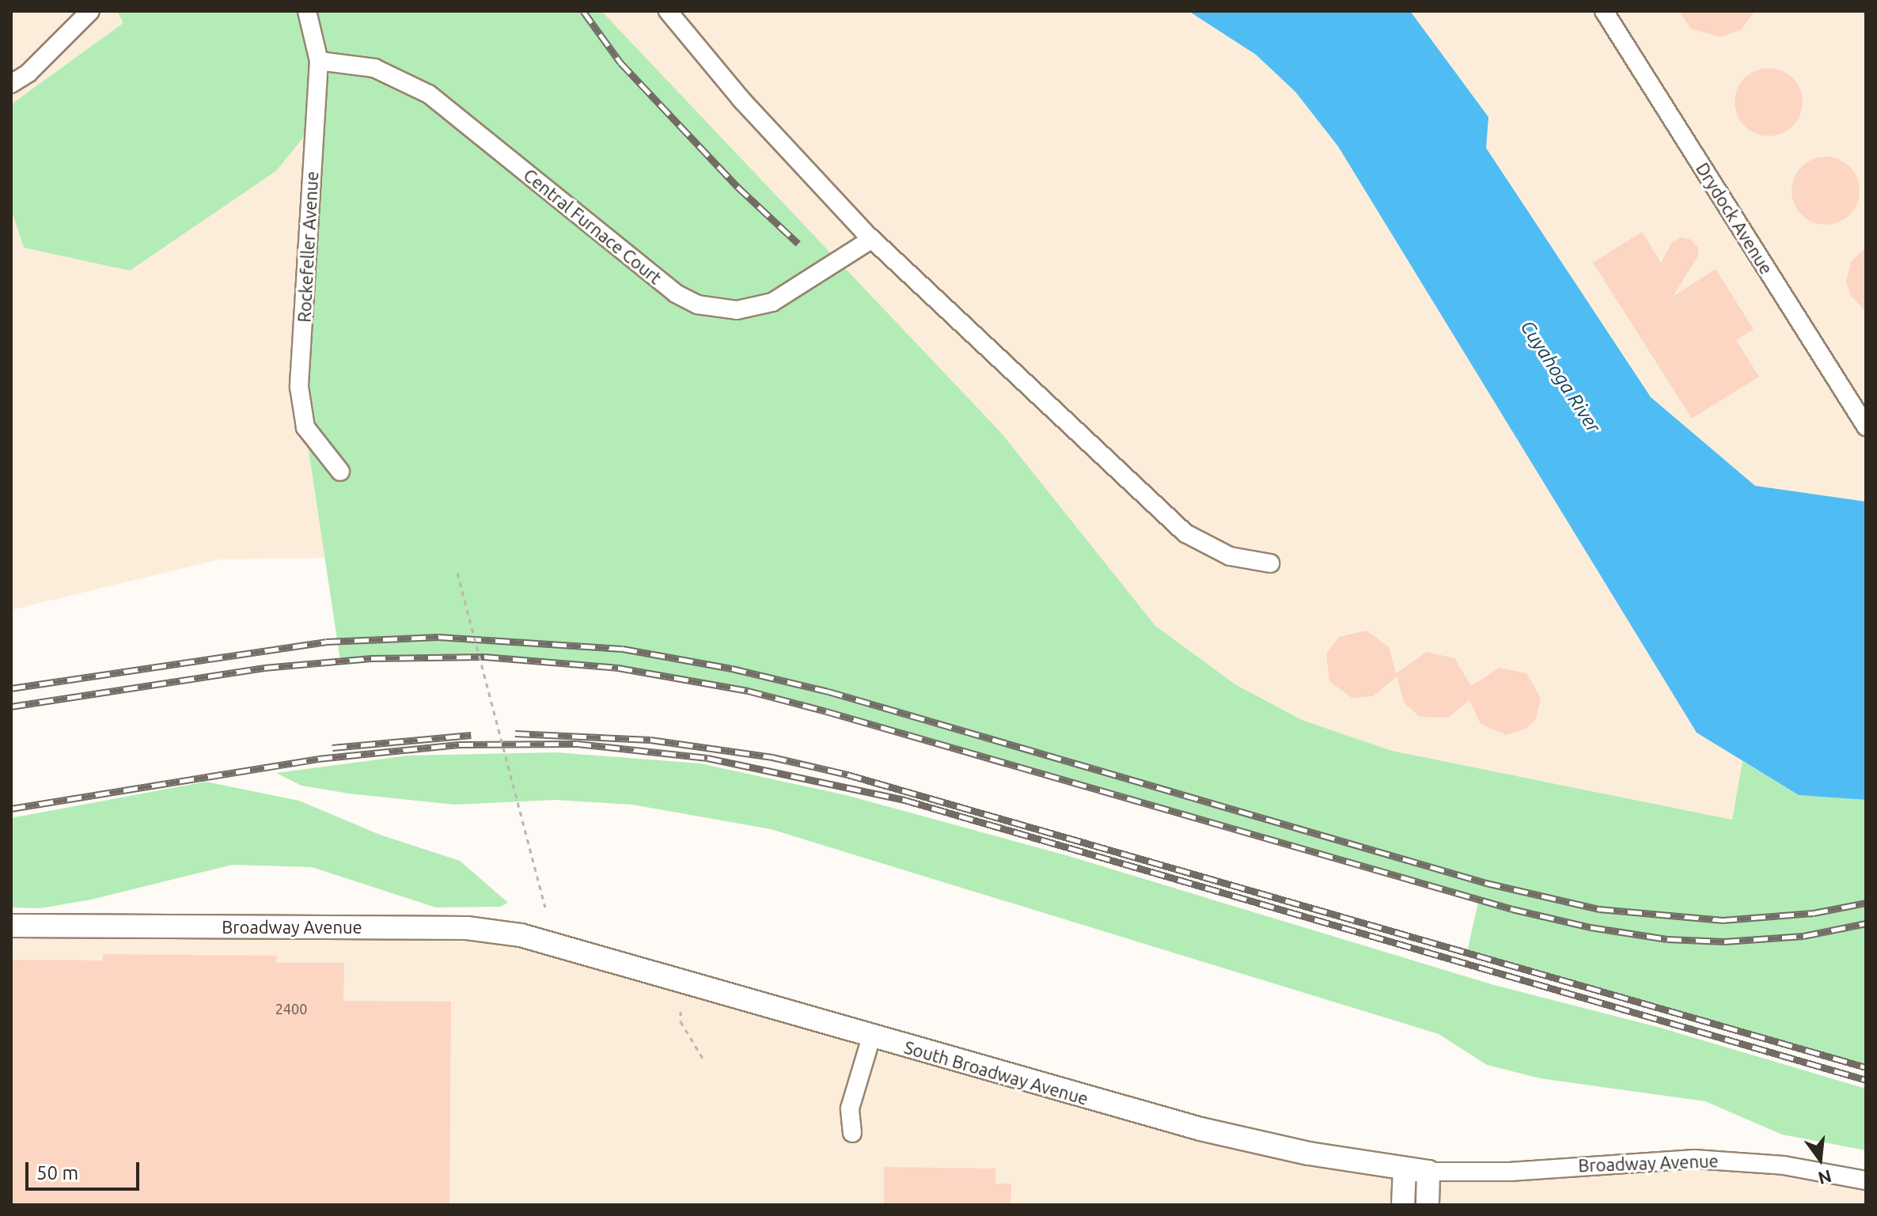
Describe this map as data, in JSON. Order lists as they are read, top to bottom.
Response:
{
  "streets": {
    "main road": ["Broadway Avenue", "South Broadway Avenue"],
    "street": ["Drydock Avenue", "Central Furnace Court", "Rockefeller Avenue"]
  },
  "crossings": [
    ["Central Furnace Court", "Rockefeller Avenue"],
    ["Broadway Avenue", "South Broadway Avenue"]
  ],
  "water": ["Cuyahoga River"],
  "house_numbers": ["2400"],
  "scale_bar": "50 m",
  "north": "bottom"
}
